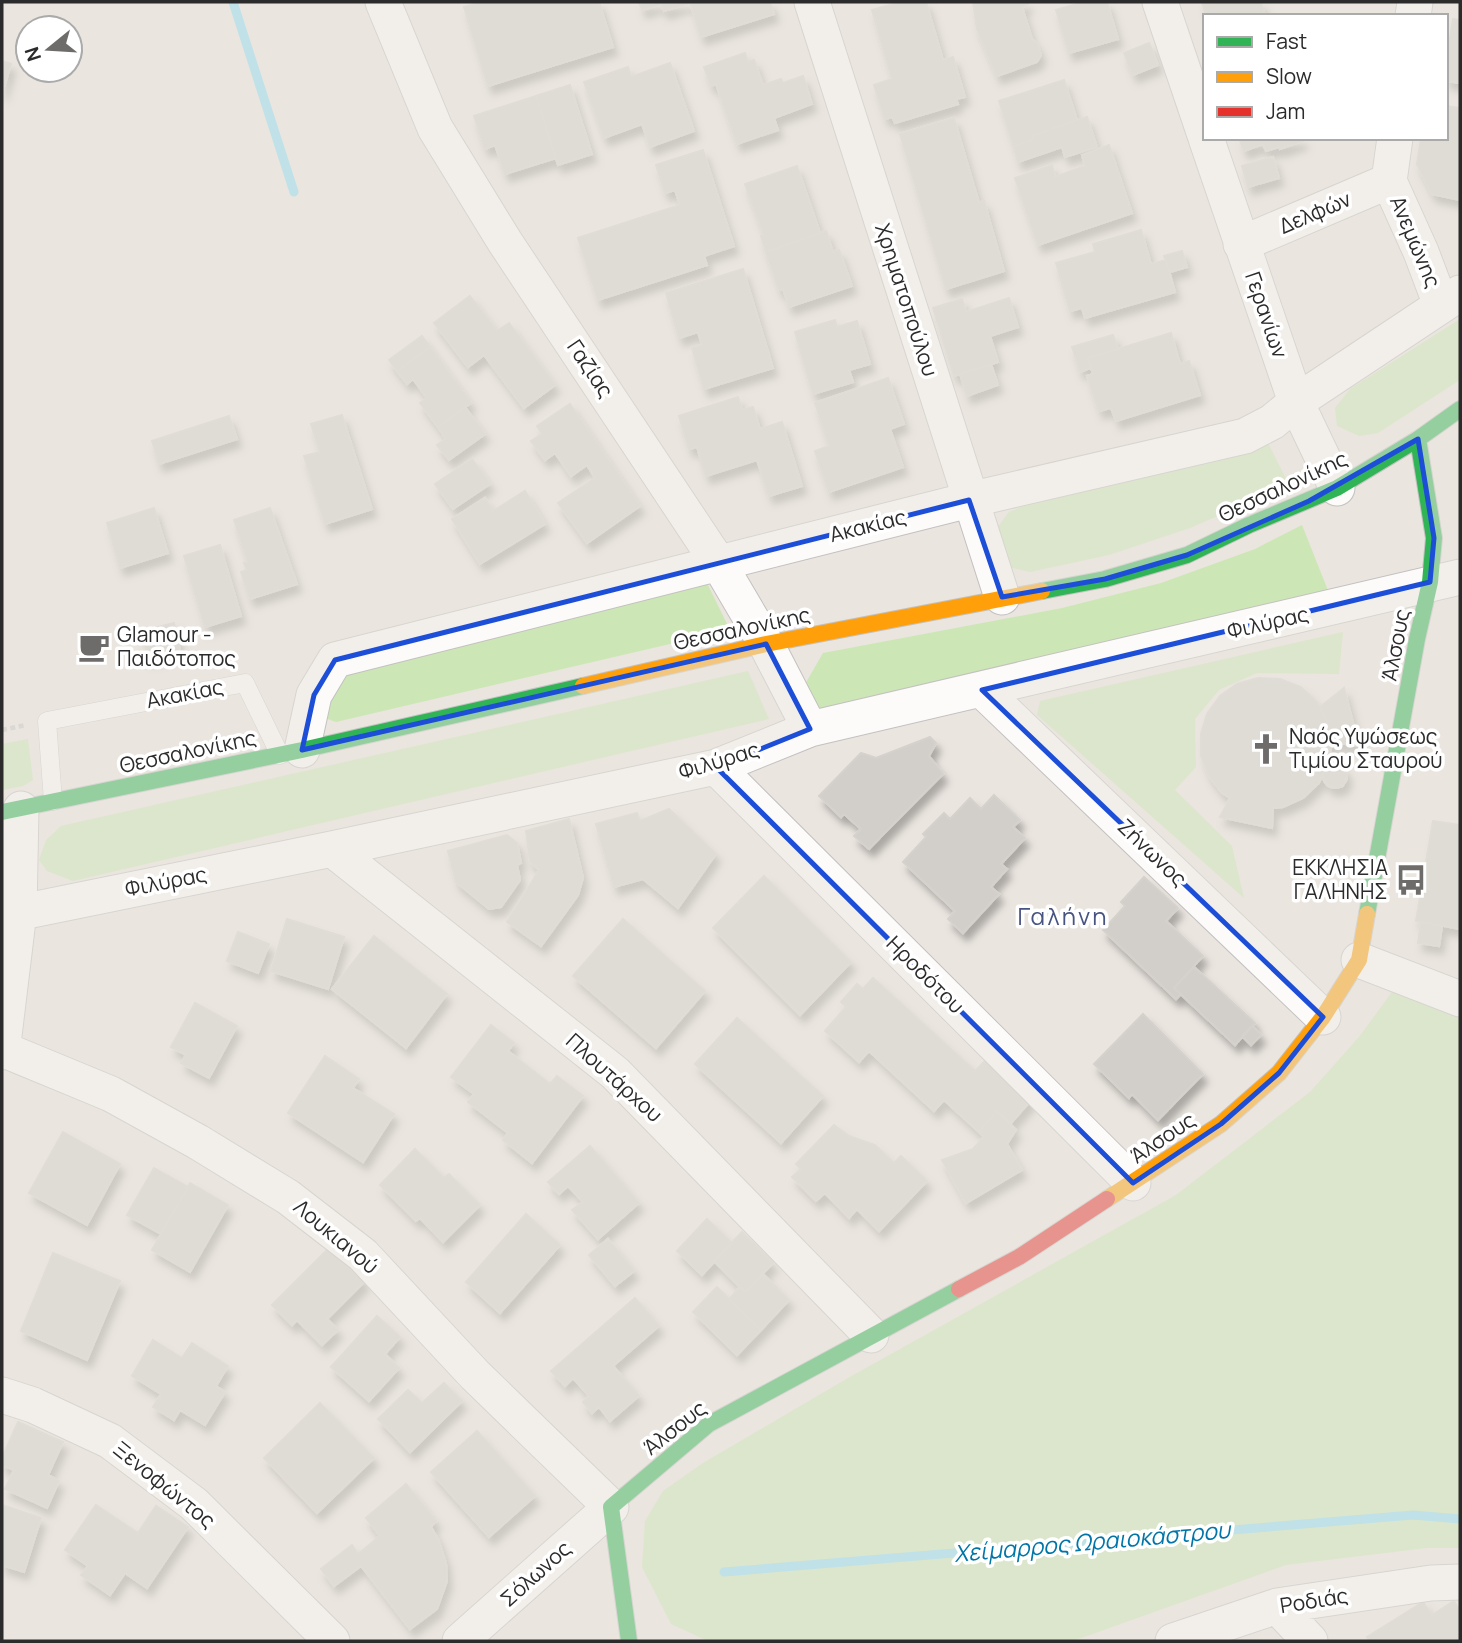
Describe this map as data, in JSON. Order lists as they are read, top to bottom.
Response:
{
  "streets": {
    "street": [
      "Δελφών",
      "Ανεμώνης",
      "Χρηματοπούλου",
      "Γερανίων",
      "Γαζίας",
      "Θεσσαλονίκης",
      "Ακακίας",
      "Φιλύρας",
      "Άλσους",
      "Ζήνωνος",
      "Ηροδότου",
      "Πλουτάρχου",
      "Λουκιανού",
      "Ξενοφώντος",
      "Σόλωνος",
      "Ροδιάς"
    ]
  },
  "crossings": [
    ["Δελφών", "Ανεμώνης"],
    ["Δελφών", "Γερανίων"],
    ["Ανεμώνης", "Ακακίας"],
    ["Χρηματοπούλου", "Θεσσαλονίκης"],
    ["Χρηματοπούλου", "Ακακίας"],
    ["Γερανίων", "Θεσσαλονίκης"],
    ["Γερανίων", "Ακακίας"],
    ["Γαζίας", "Θεσσαλονίκης"],
    ["Γαζίας", "Ακακίας"],
    ["Γαζίας", "Φιλύρας"],
    ["Θεσσαλονίκης", "Ακακίας"],
    ["Θεσσαλονίκης", "Άλσους"],
    ["Φιλύρας", "Άλσους"],
    ["Φιλύρας", "Ζήνωνος"],
    ["Φιλύρας", "Ηροδότου"],
    ["Φιλύρας", "Πλουτάρχου"],
    ["Άλσους", "Ζήνωνος"],
    ["Άλσους", "Ηροδότου"],
    ["Άλσους", "Πλουτάρχου"],
    ["Άλσους", "Λουκιανού"],
    ["Άλσους", "Σόλωνος"],
    ["Λουκιανού", "Σόλωνος"]
  ],
  "districts": ["Γαλήνη"],
  "water": ["Χείμαρρος Ωραιοκάστρου"],
  "places": {
    "cafe": ["Glamour - Παιδότοπος"],
    "church": ["Ναός Υψώσεως Τιμίου Σταυρού"],
    "bus stop": ["ΕΚΚΛΗΣΙΑ ΓΑΛΗΝΗΣ"]
  },
  "legend": ["Fast", "Slow", "Jam"],
  "north": "left"
}
